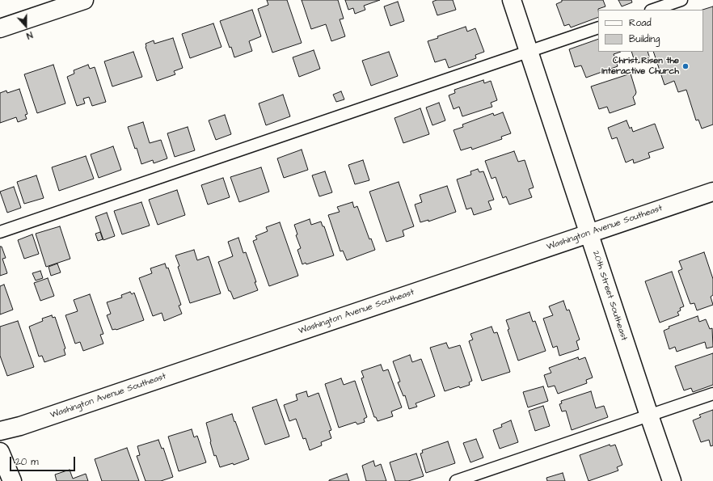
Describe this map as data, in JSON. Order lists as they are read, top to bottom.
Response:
{
  "streets": {
    "street": ["Washington Avenue Southeast", "20th Street Southeast"]
  },
  "crossings": [
    ["Washington Avenue Southeast", "20th Street Southeast"]
  ],
  "places": ["Christ Risen the Interactive Church"],
  "legend": ["Road", "Building"],
  "scale_bar": "20 m",
  "north": "bottom"
}
